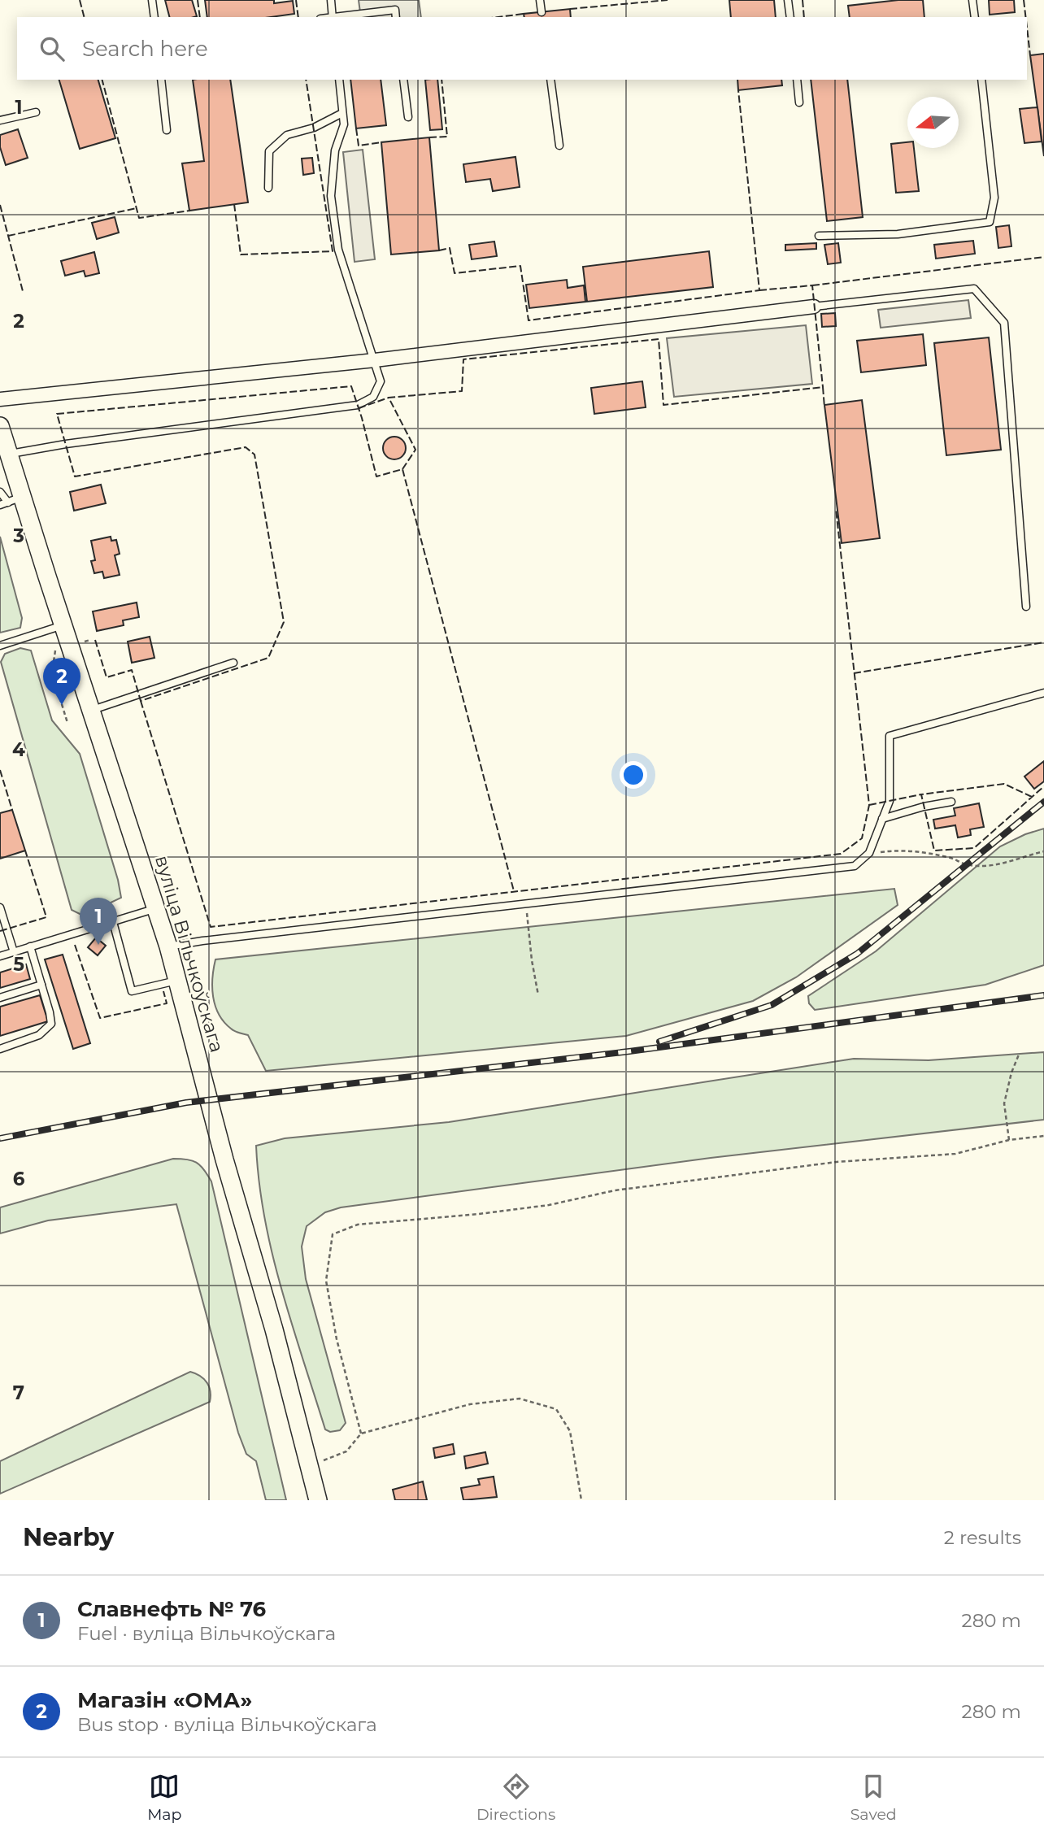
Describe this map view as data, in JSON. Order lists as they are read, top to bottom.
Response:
{
  "streets": {
    "main road": ["вуліца Вільчкоўскага"]
  },
  "north": "left",
  "page": {
    "search": "Search here",
    "pins": ["2", "1"],
    "heading": ["Nearby", "2 results"],
    "list": [
      {
        "mark": "1",
        "name": "Славнефть № 76",
        "note": "Fuel · вуліца Вільчкоўскага",
        "value": "280 m"
      },
      {
        "mark": "2",
        "name": "Магазін «ОМА»",
        "note": "Bus stop · вуліца Вільчкоўскага",
        "value": "280 m"
      }
    ],
    "nav": ["Map", "Directions", "Saved"]
  },
  "grid": {
    "rows": [
      "1",
      "2",
      "3",
      "4",
      "5",
      "6",
      "7"
    ]
  }
}
